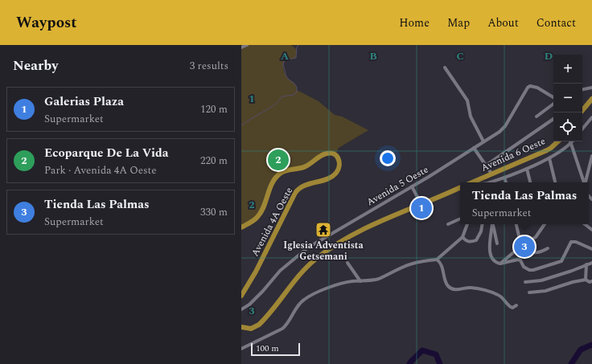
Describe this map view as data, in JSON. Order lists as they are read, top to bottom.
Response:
{
  "streets": {
    "main road": ["Avenida 6 Oeste", "Avenida 4A Oeste"],
    "street": ["Avenida 5 Oeste"]
  },
  "places": {
    "temple": ["Iglesia Adventista Getsemani"]
  },
  "scale_bar": "100 m",
  "page": {
    "header": "Waypost",
    "nav": [
      "Home",
      "Map",
      "About",
      "Contact"
    ],
    "heading": ["Nearby", "3 results"],
    "map_buttons": ["+", "−"],
    "list": [
      {
        "mark": "1",
        "name": "Galerias Plaza",
        "note": "Supermarket",
        "value": "120 m"
      },
      {
        "mark": "2",
        "name": "Ecoparque De La Vida",
        "note": "Park · Avenida 4A Oeste",
        "value": "220 m"
      },
      {
        "mark": "3",
        "name": "Tienda Las Palmas",
        "note": "Supermarket",
        "value": "330 m"
      }
    ],
    "pins": ["2", "1", "3"],
    "popup": ["Tienda Las Palmas", "Supermarket"],
    "scale": "100 m"
  },
  "grid": {
    "columns": [
      "A",
      "B",
      "C",
      "D"
    ],
    "rows": ["1", "2", "3"]
  }
}
